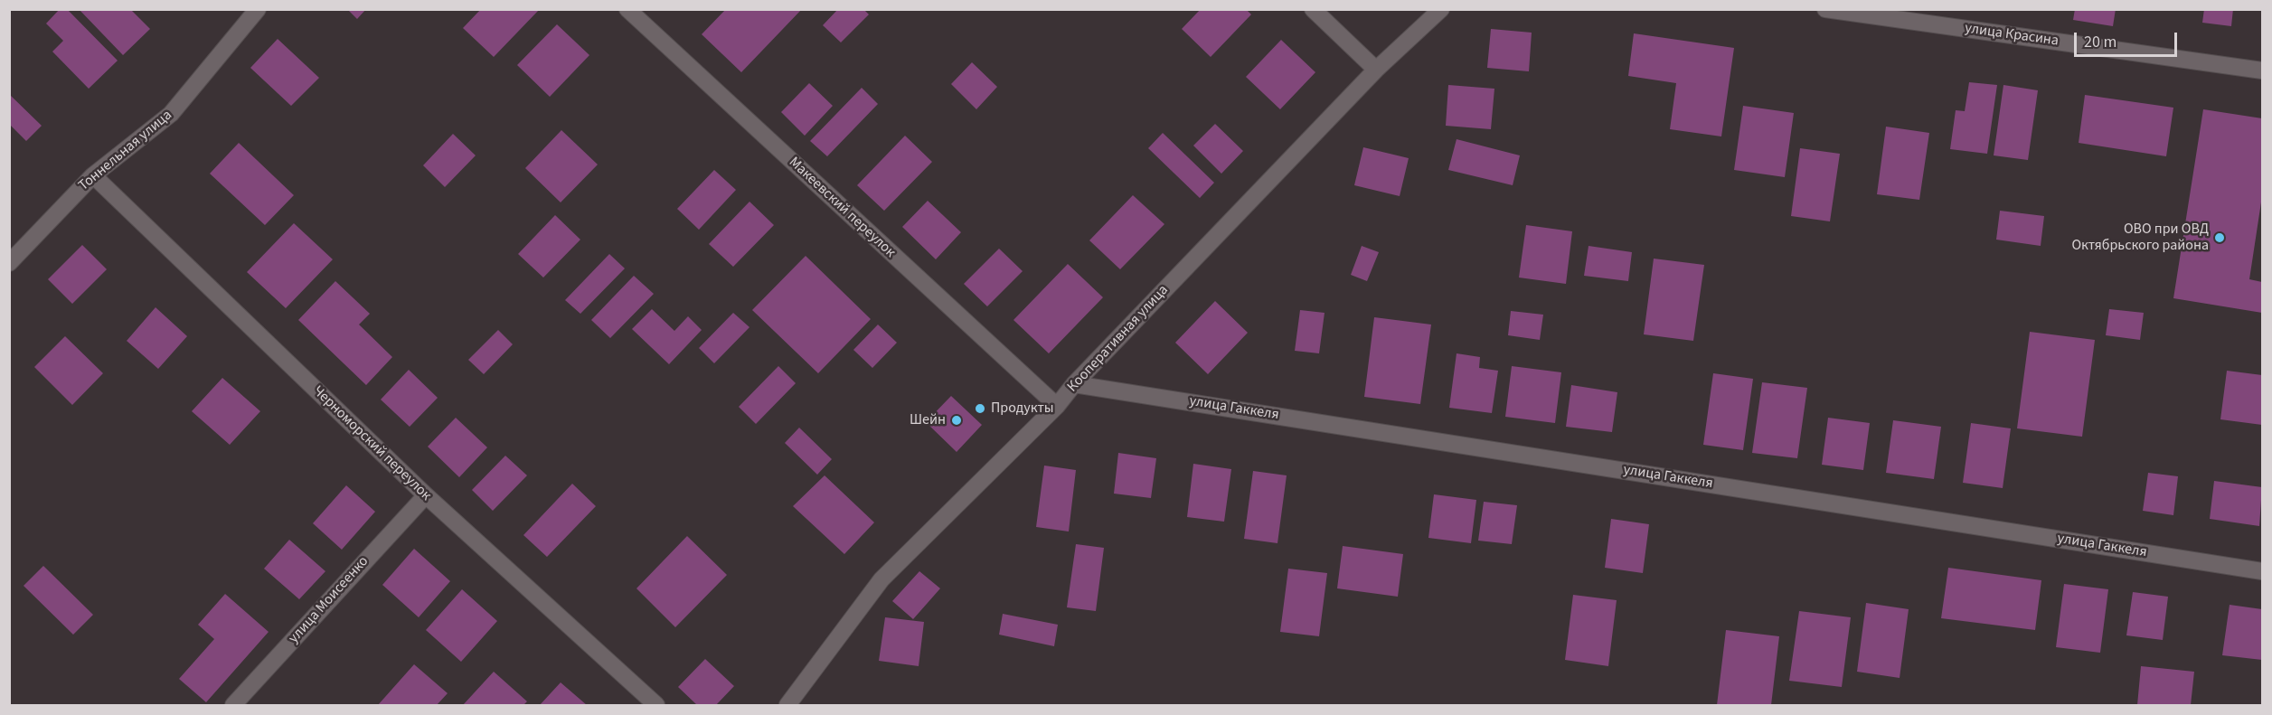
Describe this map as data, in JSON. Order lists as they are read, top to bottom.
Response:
{
  "streets": {
    "street": [
      "улица Красина",
      "Тоннельная улица",
      "Макеевский переулок",
      "Кооперативная улица",
      "улица Гаккеля",
      "Черноморский переулок",
      "улица Моисеенко"
    ]
  },
  "crossings": [
    ["Тоннельная улица", "Черноморский переулок"],
    ["Макеевский переулок", "Кооперативная улица"],
    ["Кооперативная улица", "улица Гаккеля"],
    ["Черноморский переулок", "улица Моисеенко"]
  ],
  "places": ["ОВО при ОВД Октябрьского района", "Продукты", "Шейн"],
  "scale_bar": "20 m"
}
